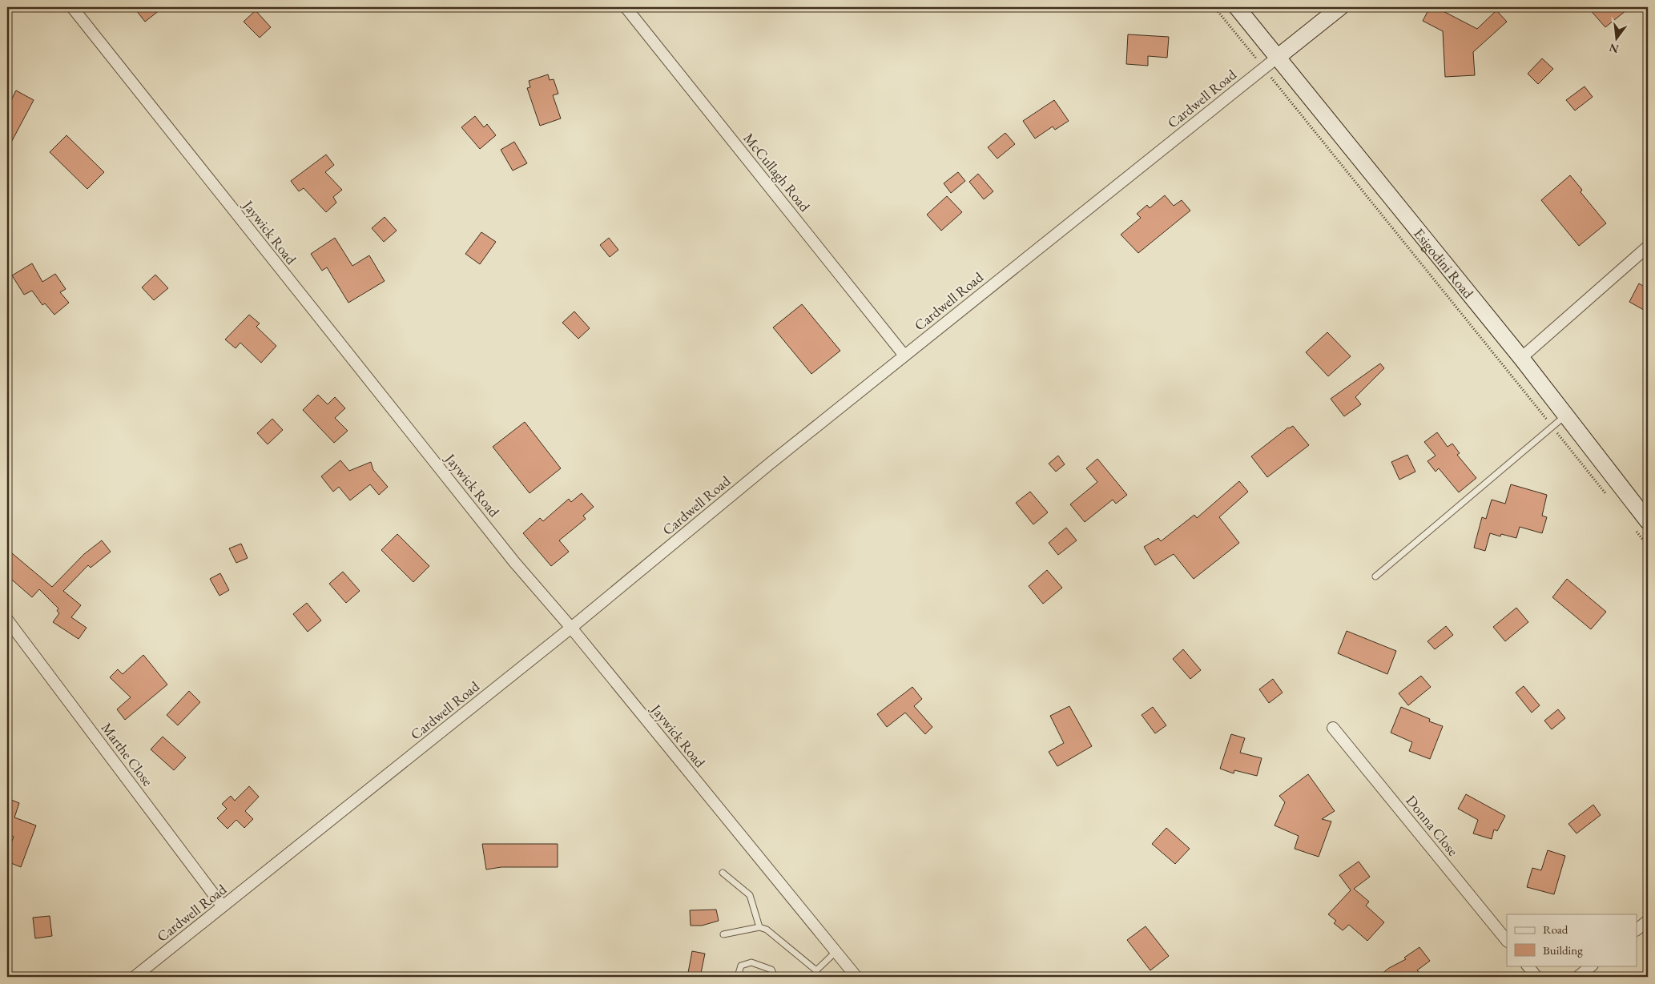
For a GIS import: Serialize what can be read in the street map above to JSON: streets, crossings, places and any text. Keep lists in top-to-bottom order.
{
  "streets": {
    "main road": ["Esigodini Road"],
    "street": [
      "Cardwell Road",
      "McCullagh Road",
      "Jaywick Road",
      "Marthe Close",
      "Donna Close"
    ]
  },
  "crossings": [
    ["Cardwell Road", "McCullagh Road"],
    ["Cardwell Road", "Jaywick Road"],
    ["Cardwell Road", "Esigodini Road"],
    ["Cardwell Road", "Marthe Close"]
  ],
  "legend": ["Road", "Building"],
  "north": "bottom"
}
